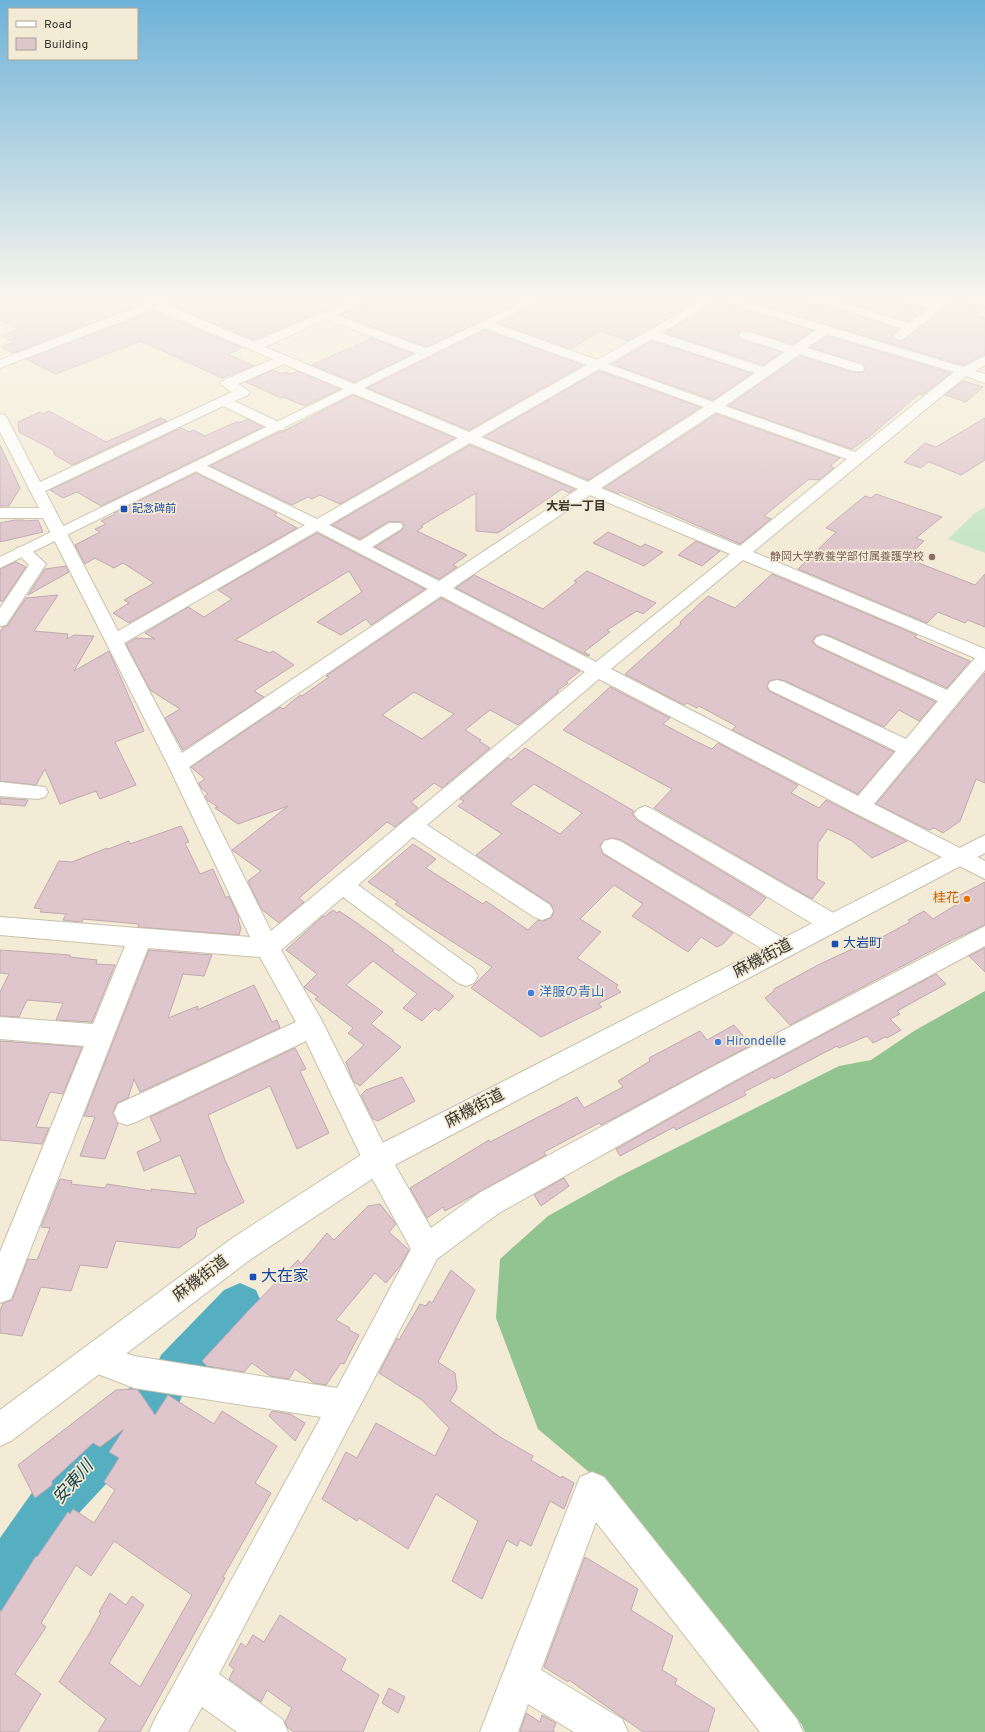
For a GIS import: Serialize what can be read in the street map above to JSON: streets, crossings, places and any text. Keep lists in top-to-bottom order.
{
  "streets": {
    "street": ["麻機街道"]
  },
  "districts": ["大岩一丁目"],
  "water": ["安東川"],
  "places": {
    "transit": ["記念碑前", "大岩町", "大在家"],
    "other": [
      "静岡大学教養学部付属養護学校",
      "桂花",
      "洋服の青山",
      "Hirondelle"
    ]
  },
  "legend": ["Road", "Building"]
}
